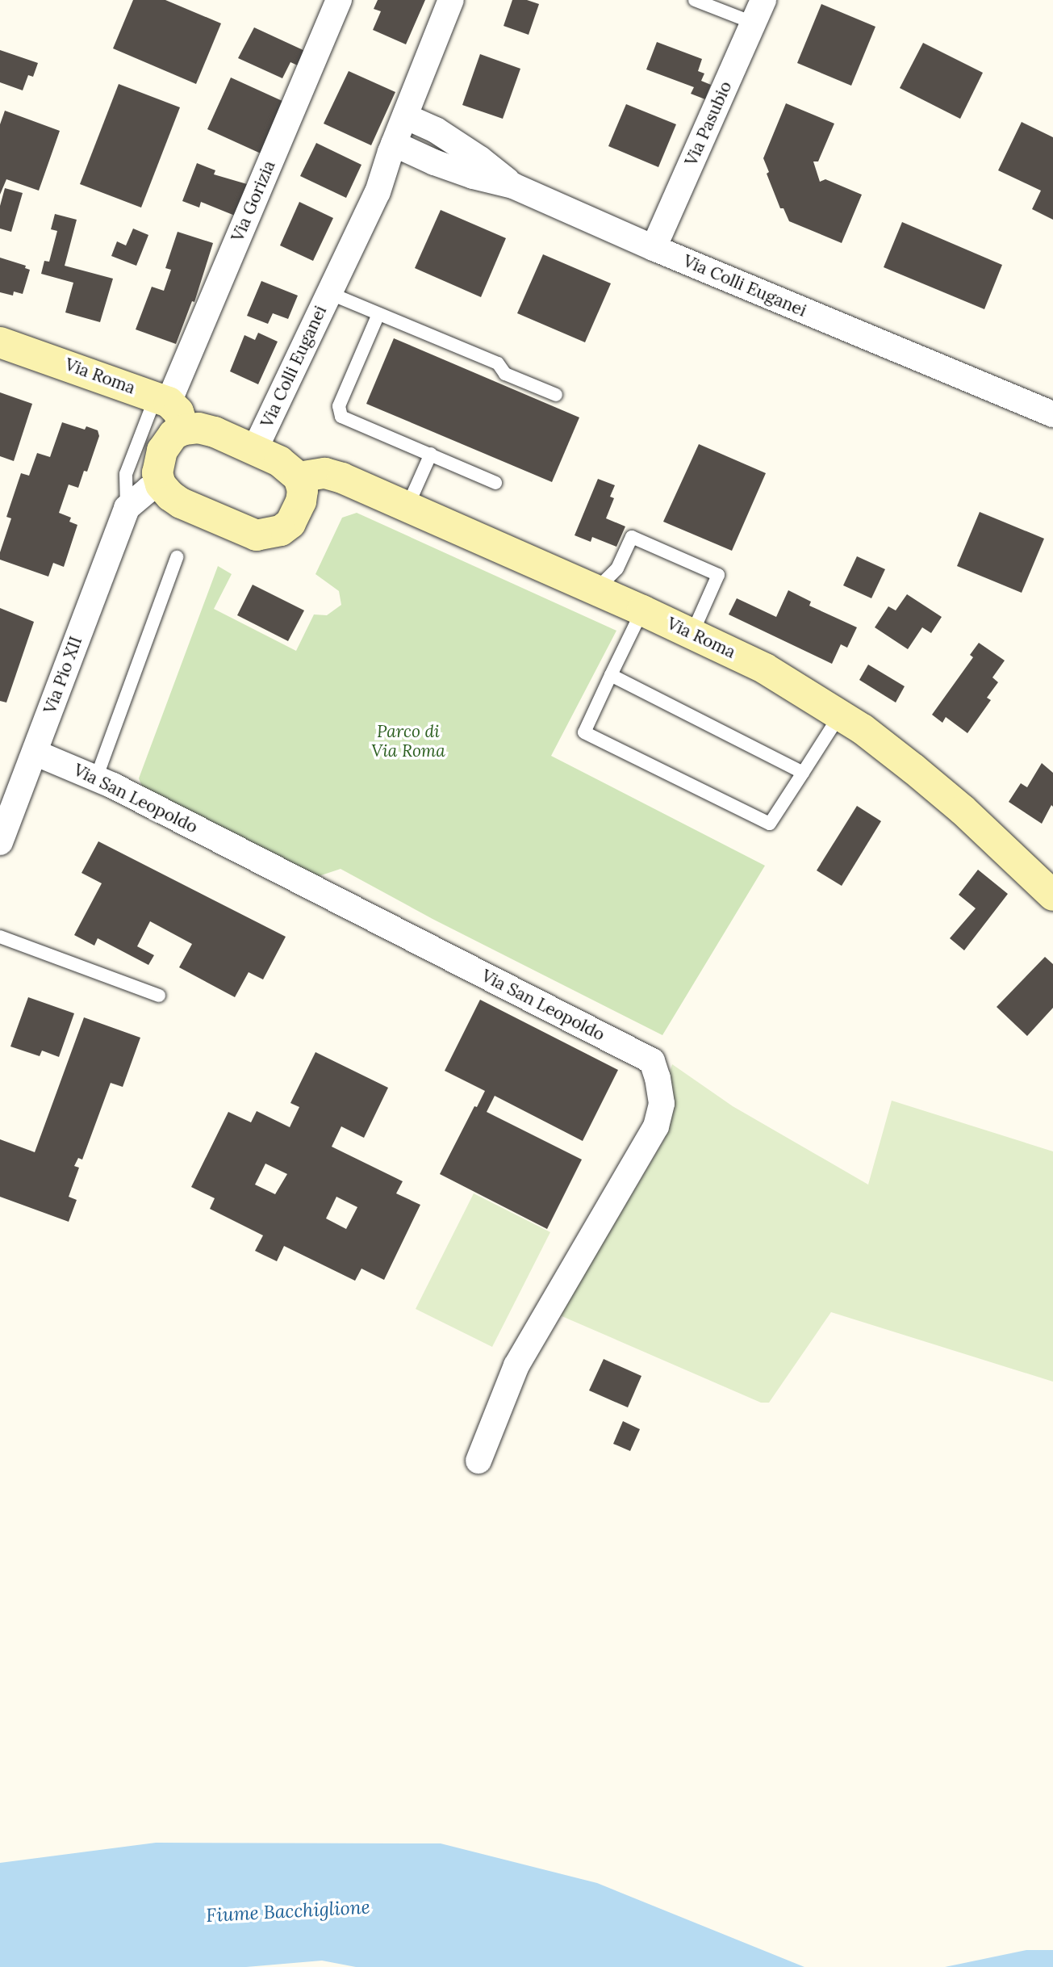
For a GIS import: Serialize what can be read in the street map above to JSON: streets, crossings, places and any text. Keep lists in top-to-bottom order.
{
  "streets": {
    "main road": ["Via Roma"],
    "street": [
      "Via Pasubio",
      "Via Gorizia",
      "Via Colli Euganei",
      "Via Pio XII",
      "Via San Leopoldo"
    ]
  },
  "crossings": [
    ["Via Pasubio", "Via Colli Euganei"],
    ["Via Gorizia", "Via Roma"],
    ["Via Gorizia", "Via Pio XII"],
    ["Via Colli Euganei", "Via Roma"],
    ["Via Colli Euganei", "Via Pio XII"],
    ["Via Roma", "Via Pio XII"],
    ["Via Pio XII", "Via San Leopoldo"]
  ],
  "water": ["Fiume Bacchiglione"],
  "parks": ["Parco di Via Roma"]
}
